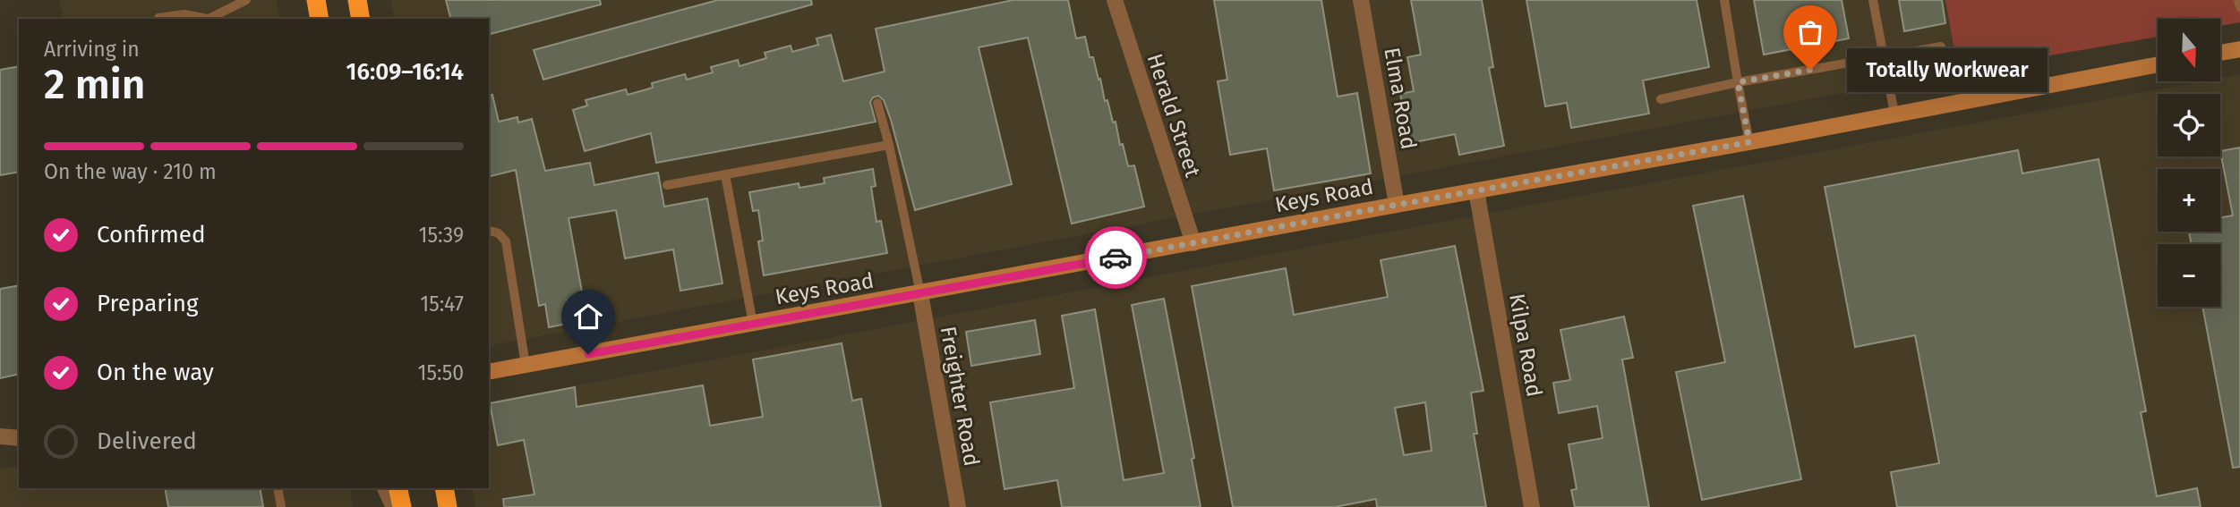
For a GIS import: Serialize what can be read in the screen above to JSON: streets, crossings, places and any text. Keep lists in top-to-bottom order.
{
  "streets": {
    "street": [
      "Elma Road",
      "Herald Street",
      "Keys Road",
      "Kilpa Road",
      "Freighter Road"
    ]
  },
  "crossings": [
    ["Elma Road", "Keys Road"],
    ["Herald Street", "Keys Road"],
    ["Keys Road", "Kilpa Road"],
    ["Keys Road", "Freighter Road"]
  ],
  "places": ["Totally Workwear"],
  "north": "bottom",
  "page": {
    "map_buttons": ["+", "−"],
    "heading": ["2 min", "Arriving in", "16:09–16:14"],
    "bubble": "Totally Workwear",
    "bar": "On the way · 210 m",
    "list": [
      ["Confirmed", "15:39"],
      ["Preparing", "15:47"],
      ["On the way", "15:50"],
      "Delivered"
    ]
  }
}
